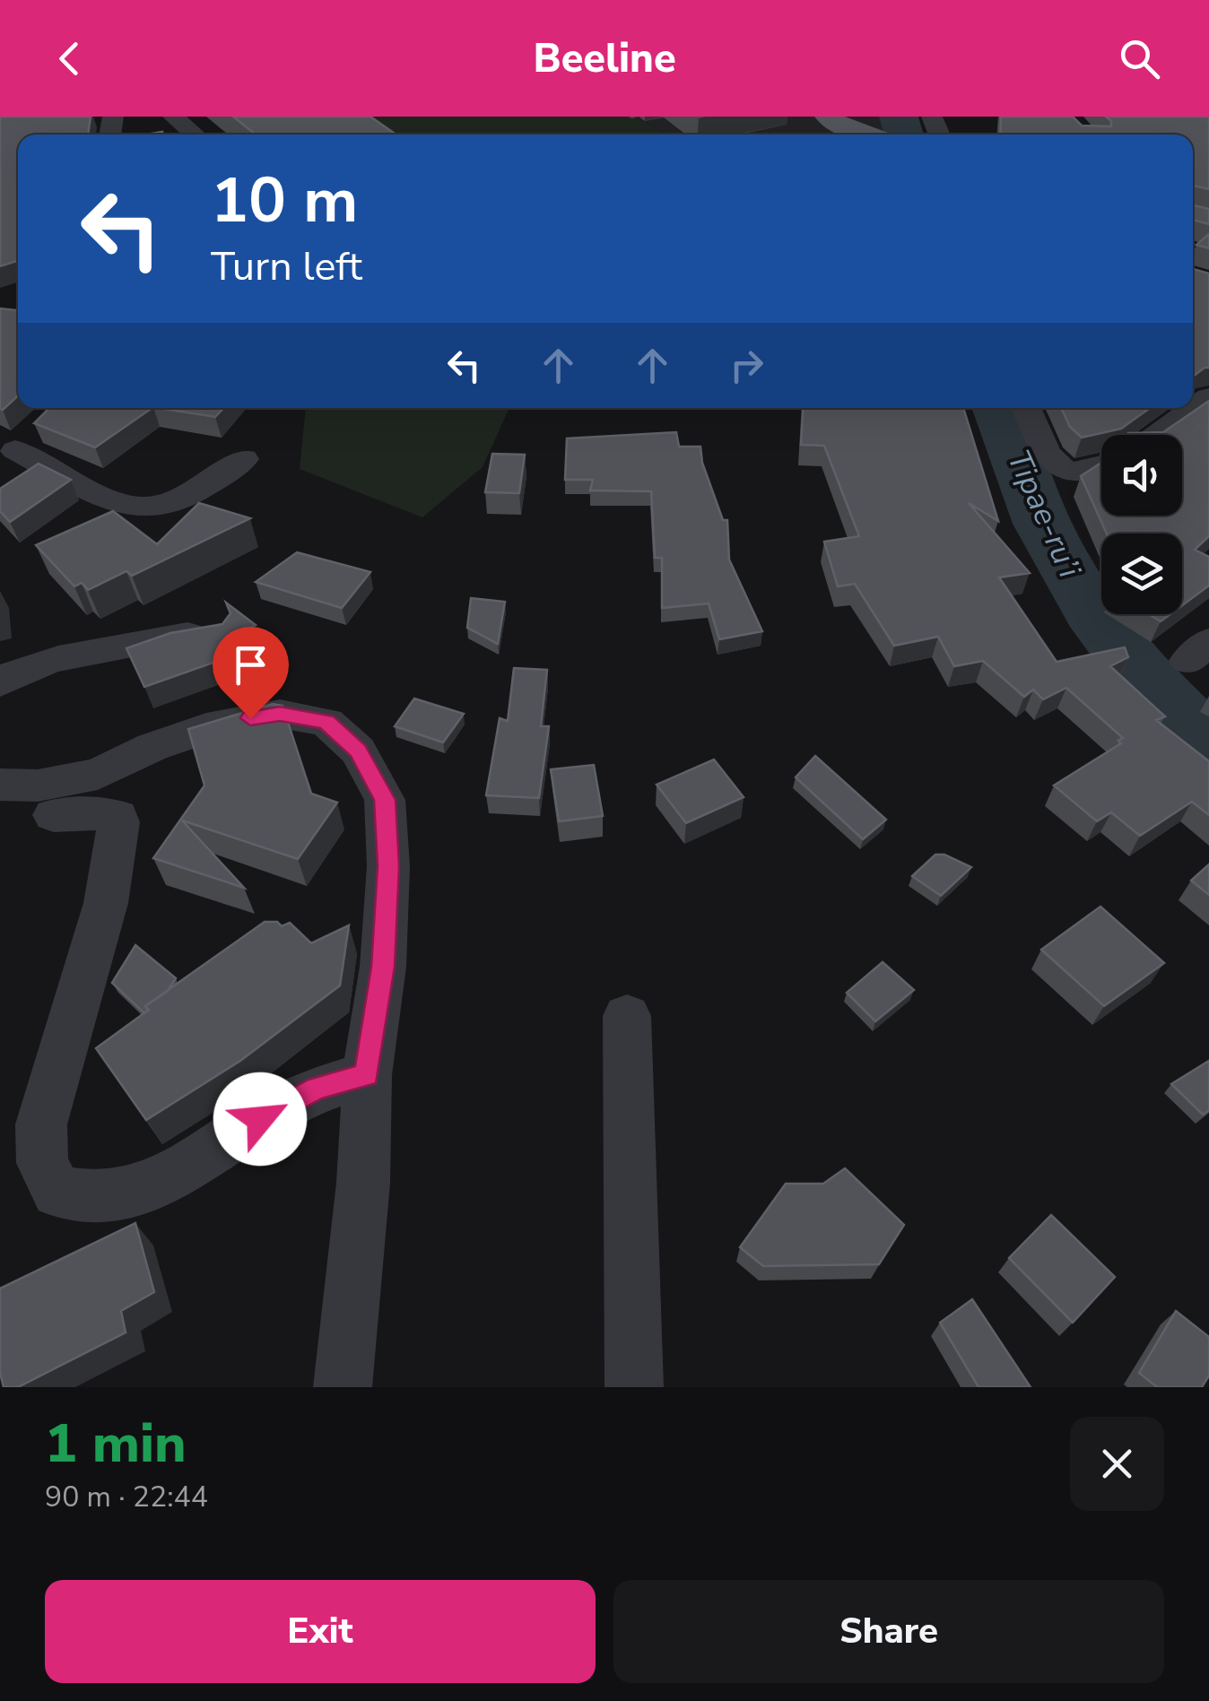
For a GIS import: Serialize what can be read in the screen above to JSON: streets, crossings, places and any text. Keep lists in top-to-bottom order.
{
  "water": ["Tipae-ru’i"],
  "page": {
    "header": "Beeline",
    "turn": ["10 m", "Turn left"],
    "heading": ["1 min", "90 m · 22:44"],
    "buttons": ["Exit", "Share"]
  }
}
